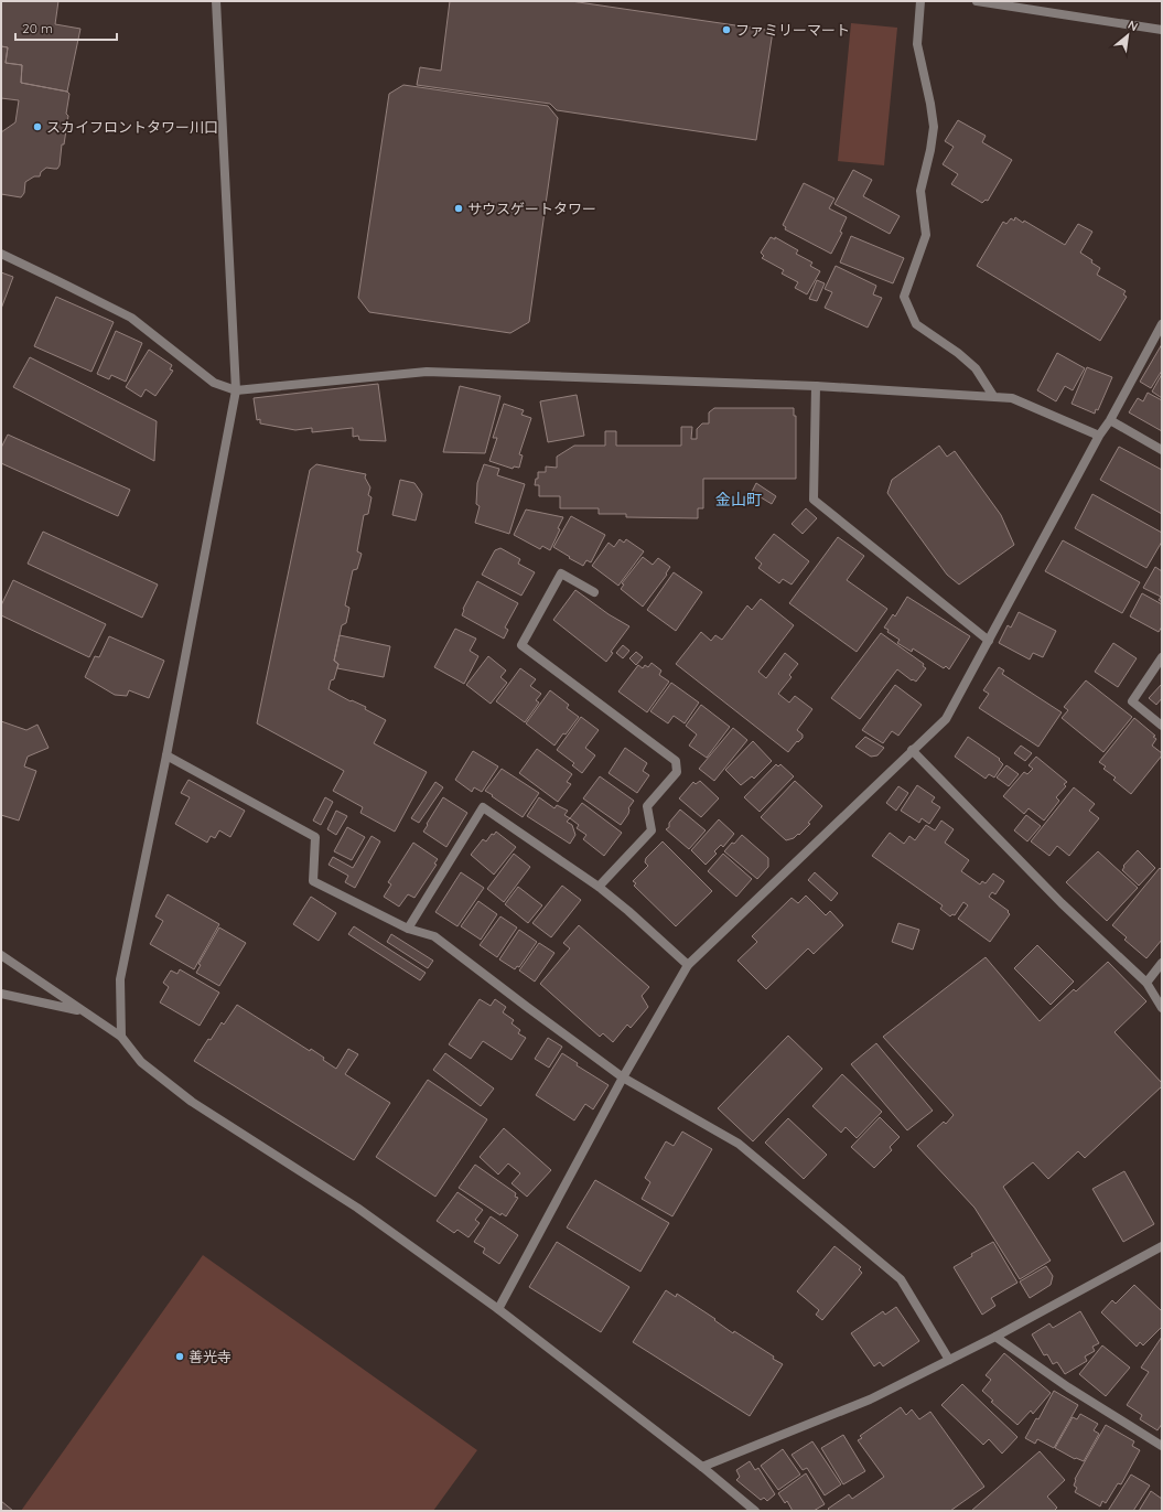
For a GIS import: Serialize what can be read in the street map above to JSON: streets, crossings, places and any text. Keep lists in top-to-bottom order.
{
  "districts": ["金山町"],
  "places": [
    "ファミリーマート",
    "スカイフロントタワー川口",
    "サウスゲートタワー",
    "善光寺"
  ],
  "scale_bar": "20 m",
  "north": "top right"
}
